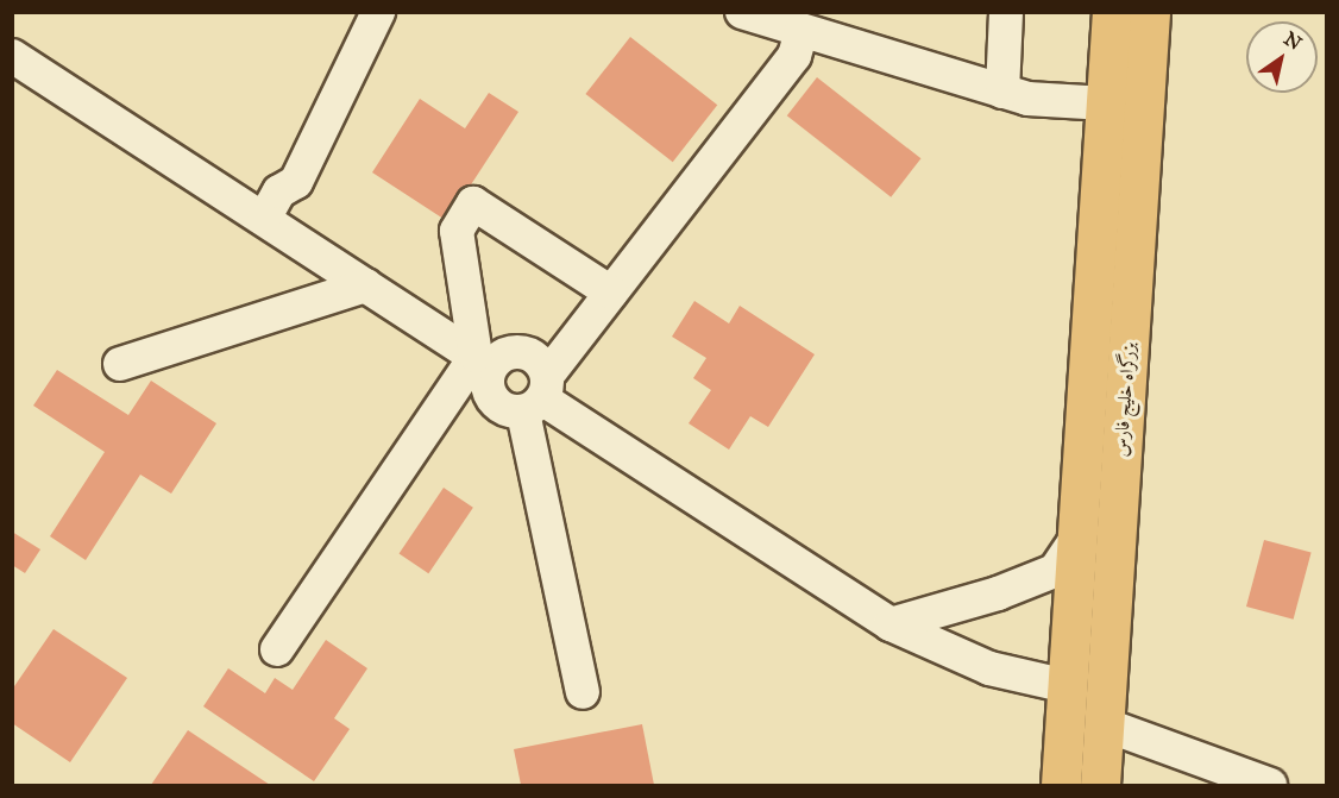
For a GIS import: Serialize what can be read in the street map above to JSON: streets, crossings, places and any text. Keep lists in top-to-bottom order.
{
  "streets": {
    "highway": ["بزرگراه خلیج فارس"]
  },
  "north": "top right"
}
